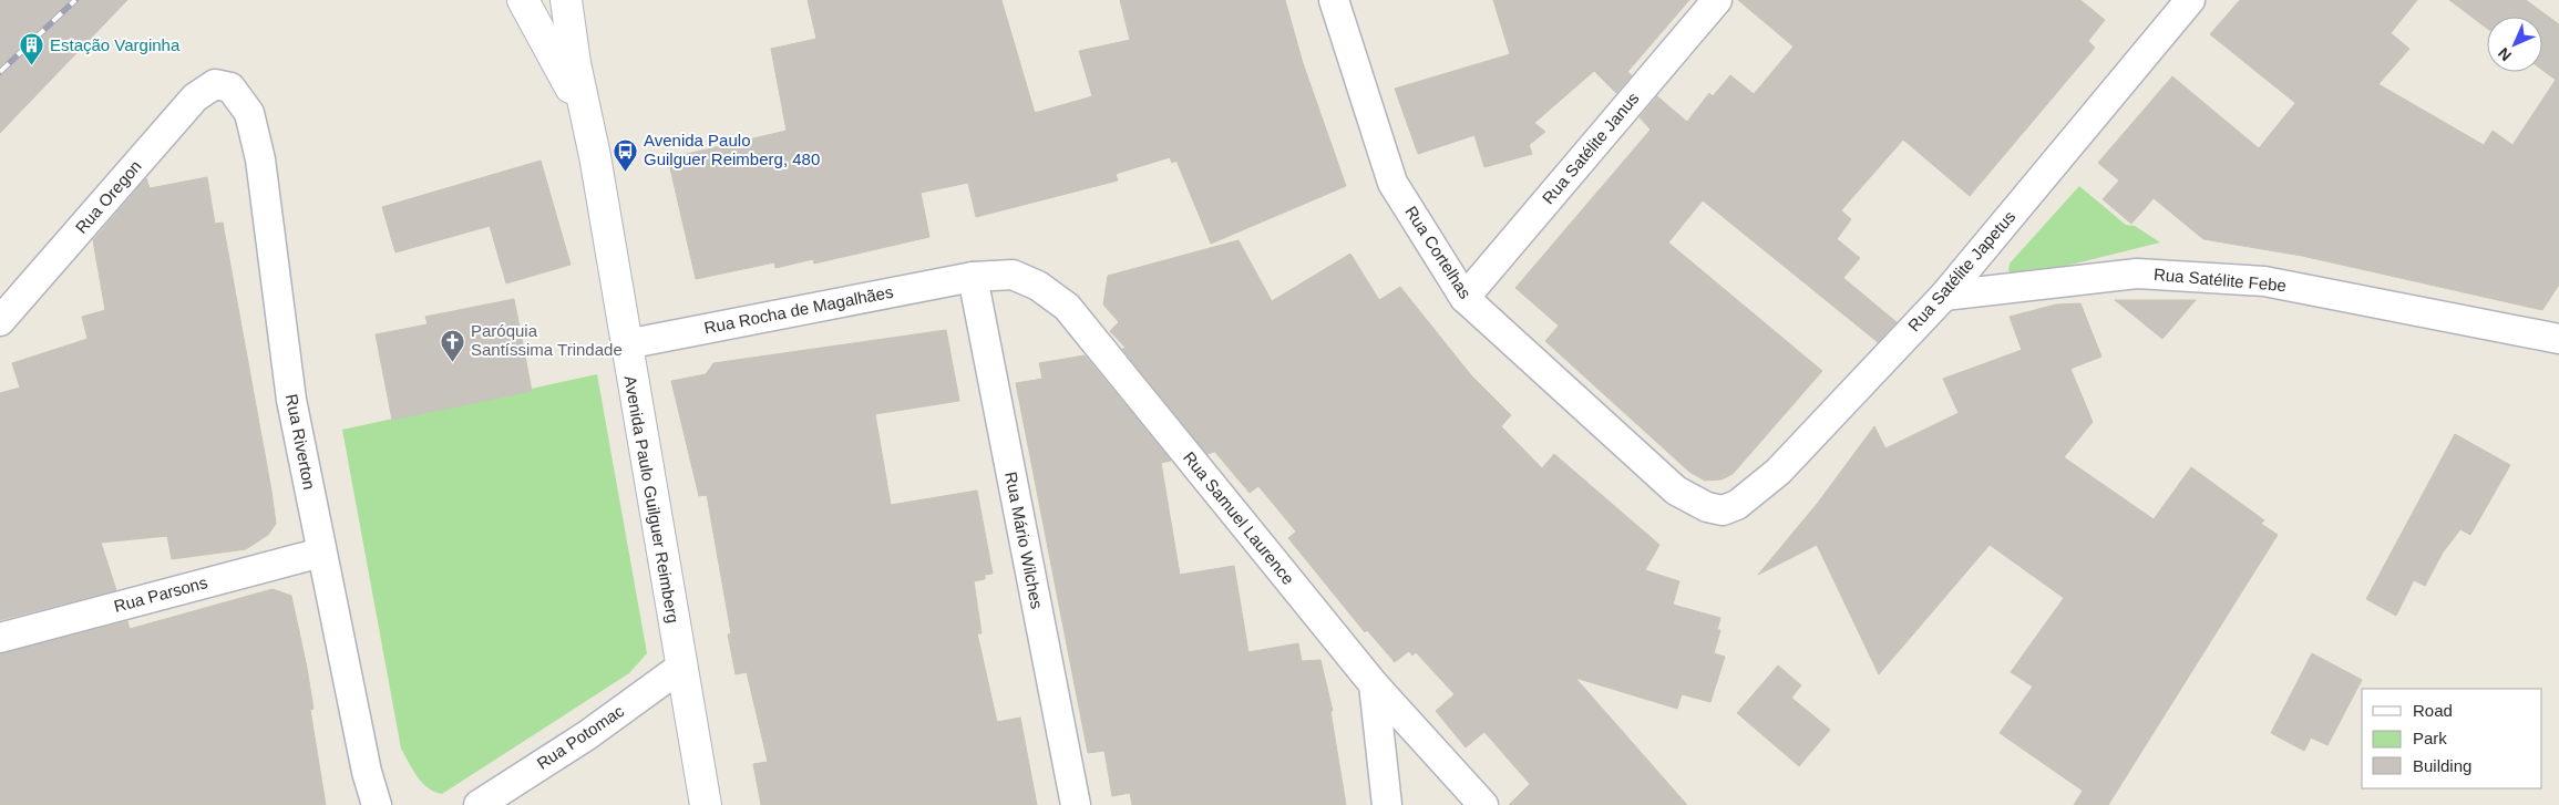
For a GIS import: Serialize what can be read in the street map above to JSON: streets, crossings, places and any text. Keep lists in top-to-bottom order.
{
  "streets": {
    "main road": ["Avenida Paulo Guilguer Reimberg"],
    "street": [
      "Rua Satélite Janus",
      "Rua Oregon",
      "Rua Cortelhas",
      "Rua Satélite Japetus",
      "Rua Satélite Febe",
      "Rua Rocha de Magalhães",
      "Rua Riverton",
      "Rua Samuel Laurence",
      "Rua Mário Wilches",
      "Rua Parsons",
      "Rua Potomac"
    ]
  },
  "crossings": [
    ["Rua Satélite Janus", "Rua Cortelhas"],
    ["Rua Oregon", "Rua Riverton"],
    ["Rua Cortelhas", "Rua Satélite Japetus"],
    ["Rua Satélite Japetus", "Rua Satélite Febe"],
    ["Rua Rocha de Magalhães", "Avenida Paulo Guilguer Reimberg"],
    ["Rua Rocha de Magalhães", "Rua Samuel Laurence"],
    ["Rua Rocha de Magalhães", "Rua Mário Wilches"],
    ["Rua Riverton", "Rua Parsons"],
    ["Avenida Paulo Guilguer Reimberg", "Rua Potomac"],
    ["Rua Samuel Laurence", "Rua Mário Wilches"]
  ],
  "places": {
    "building": ["Estação Varginha"],
    "bus stop": ["Avenida Paulo Guilguer Reimberg, 480"],
    "church": ["Paróquia Santíssima Trindade"]
  },
  "legend": ["Road", "Park", "Building"],
  "north": "bottom left"
}
